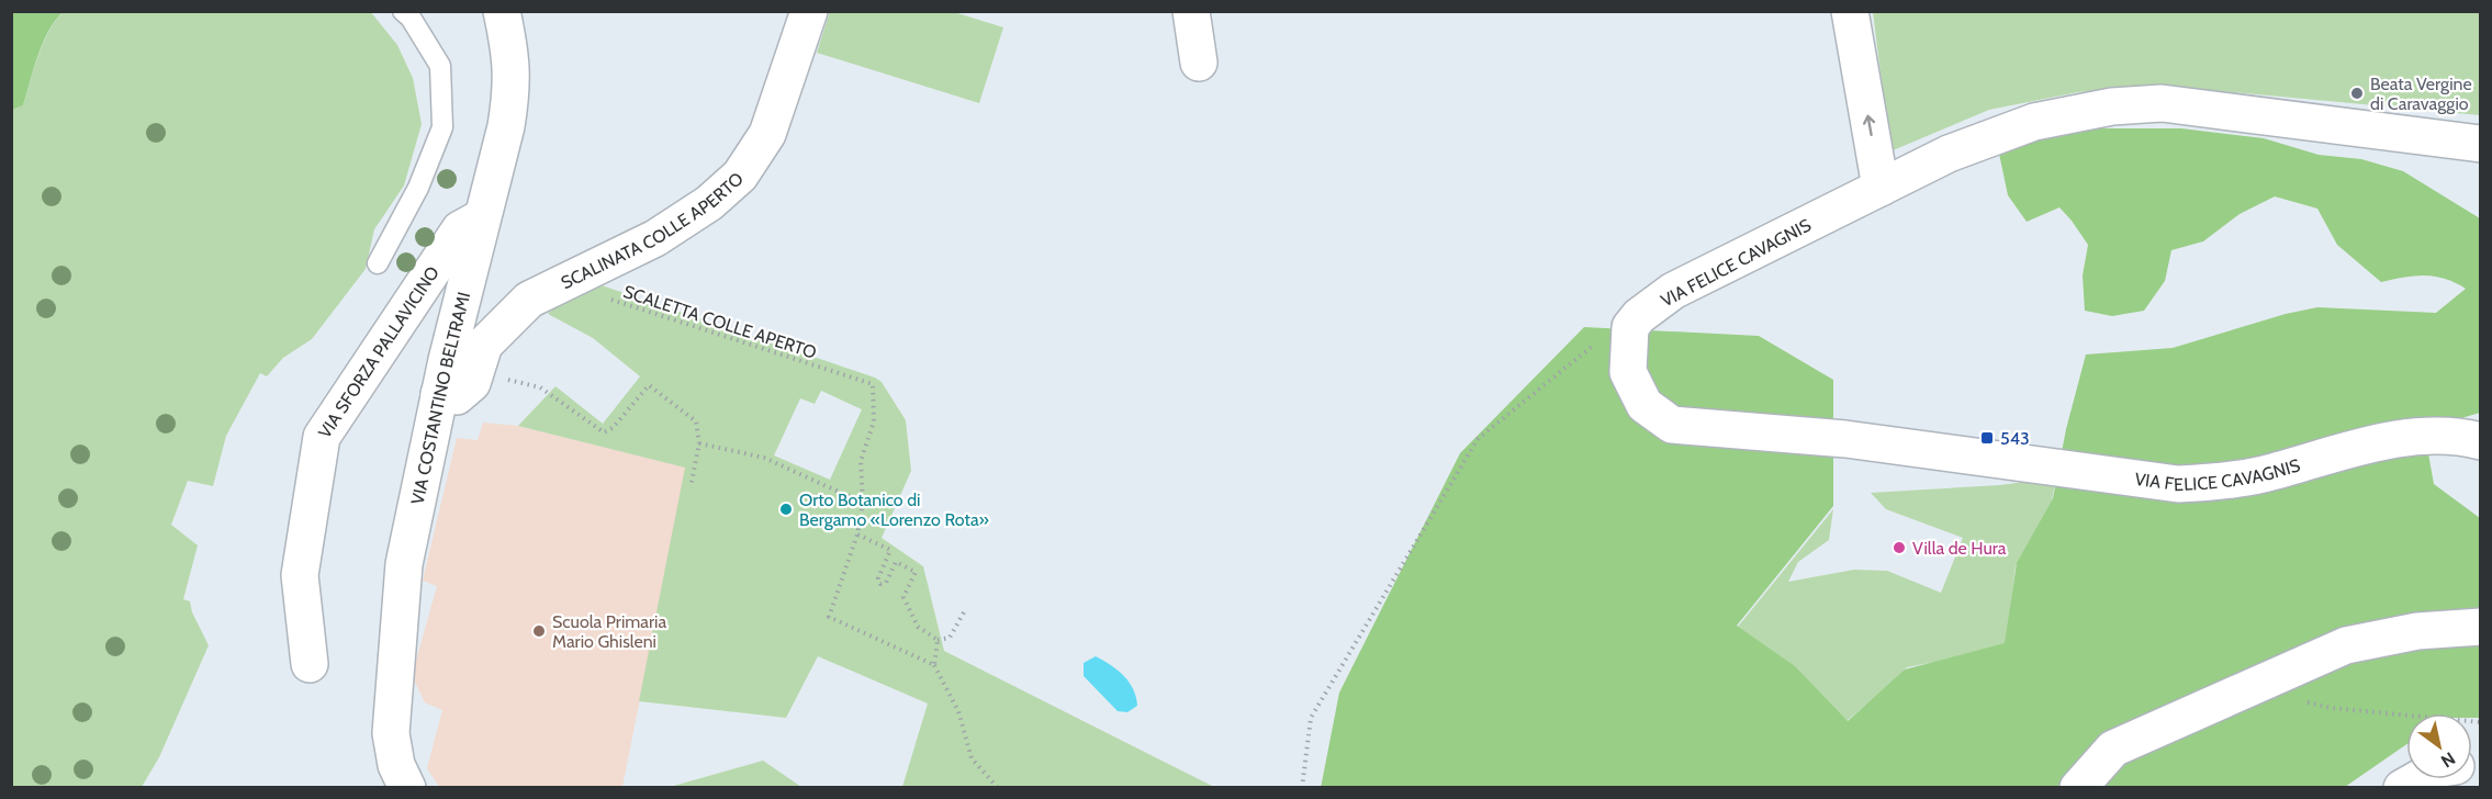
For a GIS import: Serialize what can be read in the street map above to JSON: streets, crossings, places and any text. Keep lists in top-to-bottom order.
{
  "streets": {
    "street": [
      "SCALINATA COLLE APERTO",
      "VIA FELICE CAVAGNIS",
      "VIA SFORZA PALLAVICINO",
      "VIA COSTANTINO BELTRAMI"
    ],
    "path": ["SCALETTA COLLE APERTO"]
  },
  "crossings": [
    ["SCALINATA COLLE APERTO", "SCALETTA COLLE APERTO"],
    ["SCALINATA COLLE APERTO", "VIA COSTANTINO BELTRAMI"],
    ["VIA SFORZA PALLAVICINO", "VIA COSTANTINO BELTRAMI"]
  ],
  "places": {
    "other": [
      "Beata Vergine di Caravaggio",
      "Orto Botanico di Bergamo «Lorenzo Rota»",
      "Villa de Hura",
      "Scuola Primaria Mario Ghisleni"
    ],
    "transit": ["543"]
  },
  "north": "bottom right"
}
